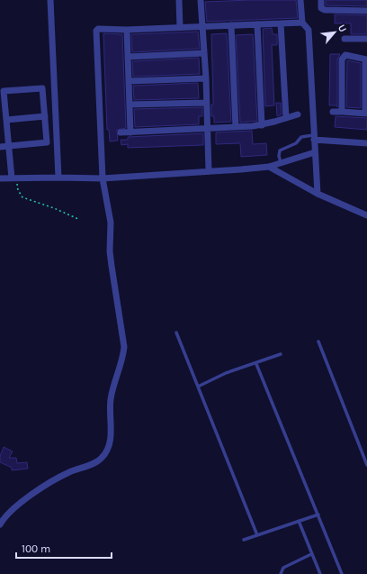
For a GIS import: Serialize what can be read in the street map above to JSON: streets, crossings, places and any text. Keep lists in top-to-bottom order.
{
  "scale_bar": "100 m",
  "north": "top right"
}
